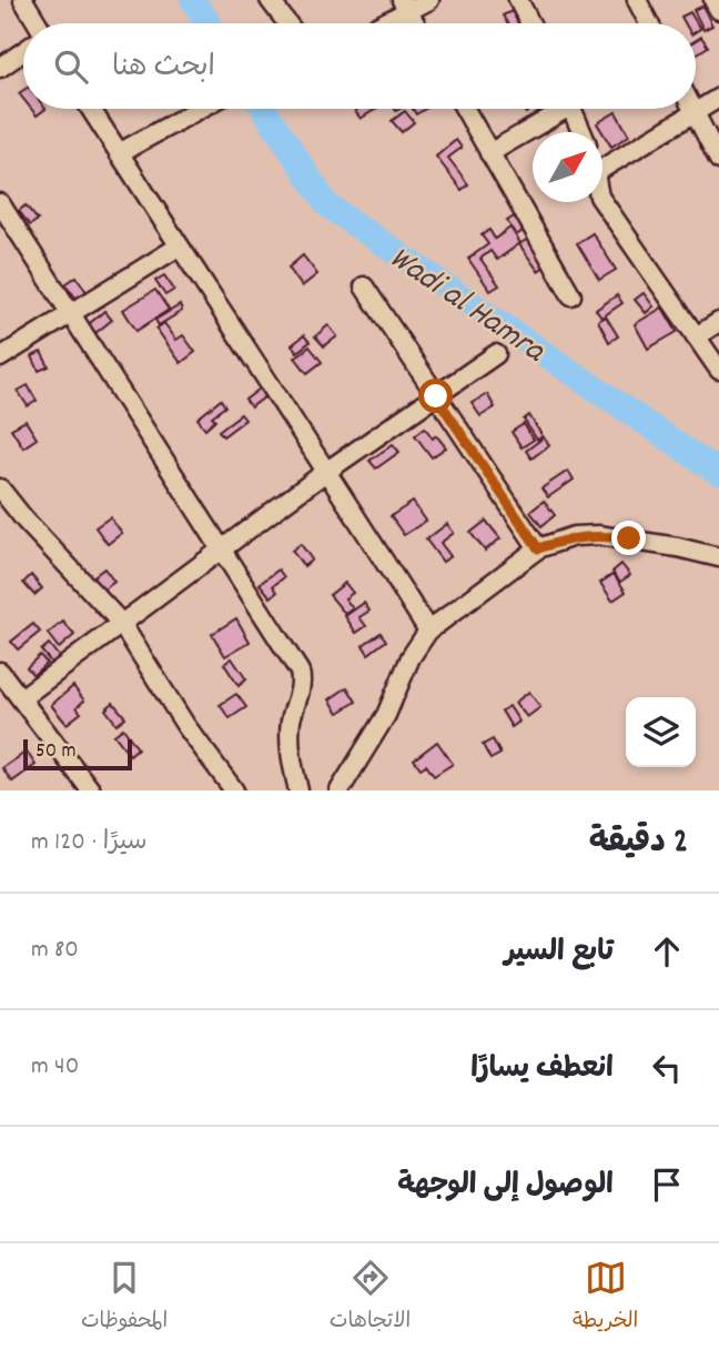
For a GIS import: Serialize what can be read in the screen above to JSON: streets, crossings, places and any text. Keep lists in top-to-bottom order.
{
  "water": ["Wadi al Hamra"],
  "scale_bar": "50 m",
  "north": "top right",
  "page": {
    "search": "ابحث هنا",
    "scale": "50 m",
    "heading": ["2 دقيقة", "سيرًا · 120 m"],
    "list": [
      ["تابع السير", "80 m"],
      ["انعطف يسارًا", "40 m"],
      "الوصول إلى الوجهة"
    ],
    "nav": ["الخريطة", "الاتجاهات", "المحفوظات"]
  }
}
